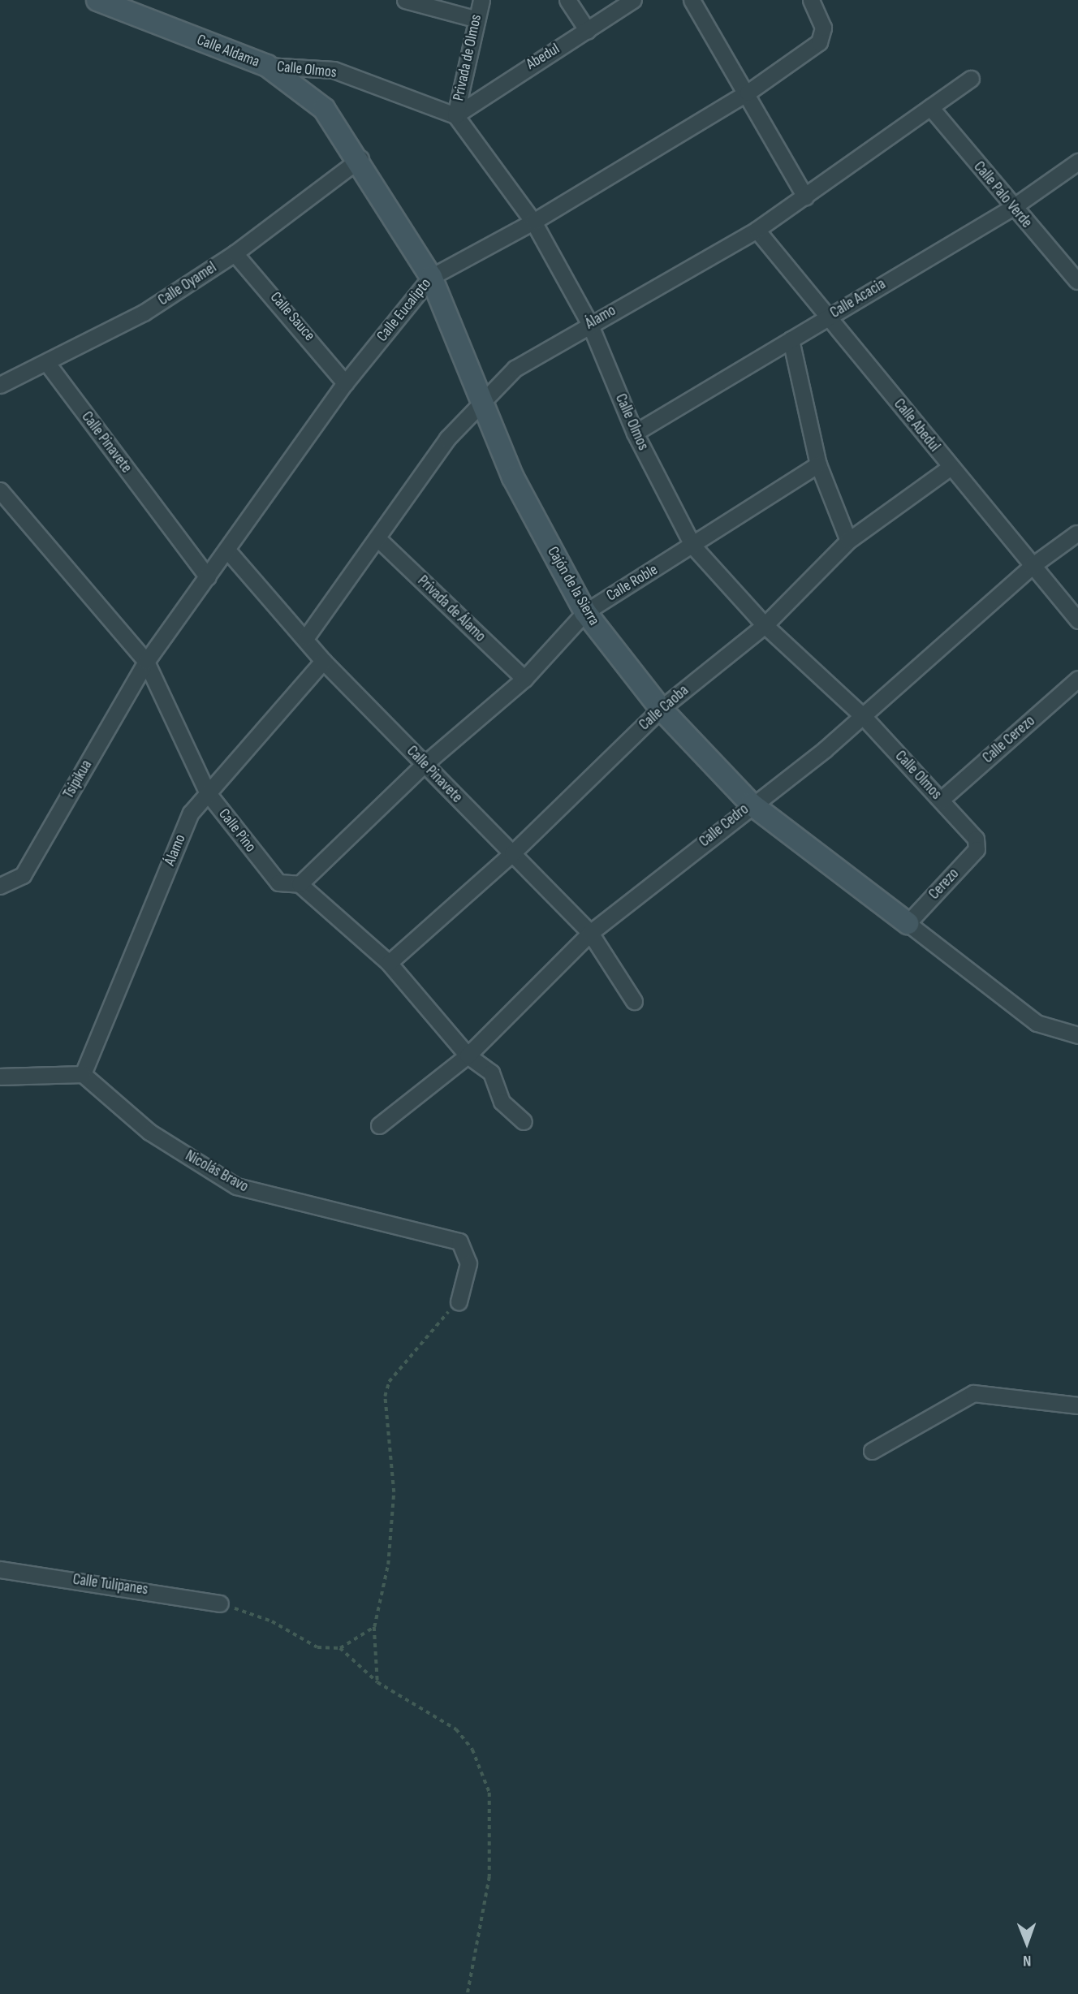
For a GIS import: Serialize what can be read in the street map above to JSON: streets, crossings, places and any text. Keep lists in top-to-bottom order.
{
  "streets": {
    "street": [
      "Calle Aldama",
      "Abedul",
      "Privada de Olmos",
      "Calle Olmos",
      "Calle Palo Verde",
      "Calle Oyamel",
      "Calle Acacia",
      "Calle Eucalipto",
      "Calle Sauce",
      "Álamo",
      "Calle Abedul",
      "Calle Pinavete",
      "Calle Roble",
      "Cajón de la Sierra",
      "Privada de Álamo",
      "Calle Caoba",
      "Calle Cerezo",
      "Tsipikua",
      "Calle Cedro",
      "Calle Pino",
      "Cerezo",
      "Nicolás Bravo",
      "Calle Tulipanes"
    ]
  },
  "crossings": [
    ["Calle Aldama", "Calle Olmos"],
    ["Calle Aldama", "Calle Oyamel"],
    ["Calle Aldama", "Cajón de la Sierra"],
    ["Abedul", "Privada de Olmos"],
    ["Abedul", "Calle Olmos"],
    ["Privada de Olmos", "Calle Olmos"],
    ["Calle Olmos", "Calle Acacia"],
    ["Calle Olmos", "Calle Eucalipto"],
    ["Calle Olmos", "Álamo"],
    ["Calle Olmos", "Calle Roble"],
    ["Calle Olmos", "Calle Caoba"],
    ["Calle Olmos", "Calle Cerezo"],
    ["Calle Olmos", "Calle Cedro"],
    ["Calle Olmos", "Cerezo"],
    ["Calle Palo Verde", "Calle Acacia"],
    ["Calle Palo Verde", "Álamo"],
    ["Calle Oyamel", "Calle Sauce"],
    ["Calle Oyamel", "Calle Pinavete"],
    ["Calle Oyamel", "Cajón de la Sierra"],
    ["Calle Acacia", "Calle Abedul"],
    ["Calle Eucalipto", "Calle Sauce"],
    ["Calle Eucalipto", "Calle Pinavete"],
    ["Calle Eucalipto", "Cajón de la Sierra"],
    ["Calle Eucalipto", "Tsipikua"],
    ["Calle Eucalipto", "Calle Pino"],
    ["Álamo", "Calle Abedul"],
    ["Álamo", "Calle Pinavete"],
    ["Álamo", "Cajón de la Sierra"],
    ["Álamo", "Privada de Álamo"],
    ["Álamo", "Calle Pino"],
    ["Álamo", "Nicolás Bravo"],
    ["Calle Abedul", "Calle Caoba"],
    ["Calle Abedul", "Calle Cedro"],
    ["Calle Pinavete", "Calle Roble"],
    ["Calle Pinavete", "Calle Caoba"],
    ["Calle Pinavete", "Calle Cedro"],
    ["Calle Roble", "Cajón de la Sierra"],
    ["Calle Roble", "Privada de Álamo"],
    ["Calle Roble", "Calle Pino"],
    ["Cajón de la Sierra", "Calle Caoba"],
    ["Cajón de la Sierra", "Calle Cedro"],
    ["Cajón de la Sierra", "Cerezo"],
    ["Calle Caoba", "Calle Pino"],
    ["Tsipikua", "Calle Pino"],
    ["Calle Cedro", "Calle Pino"]
  ],
  "north": "bottom"
}
